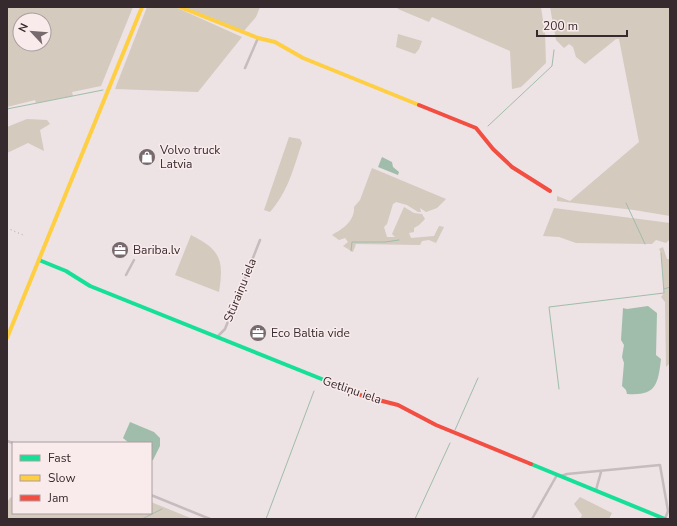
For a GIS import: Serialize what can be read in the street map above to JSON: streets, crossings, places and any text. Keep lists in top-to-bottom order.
{
  "streets": {
    "street": ["Stūraiņu iela", "Getliņu iela"]
  },
  "crossings": [
    ["Stūraiņu iela", "Getliņu iela"]
  ],
  "places": {
    "shop": ["Volvo truck Latvia"],
    "office": ["Bariba.lv", "Eco Baltia vide"]
  },
  "legend": ["Fast", "Slow", "Jam"],
  "scale_bar": "200 m",
  "north": "top left"
}
